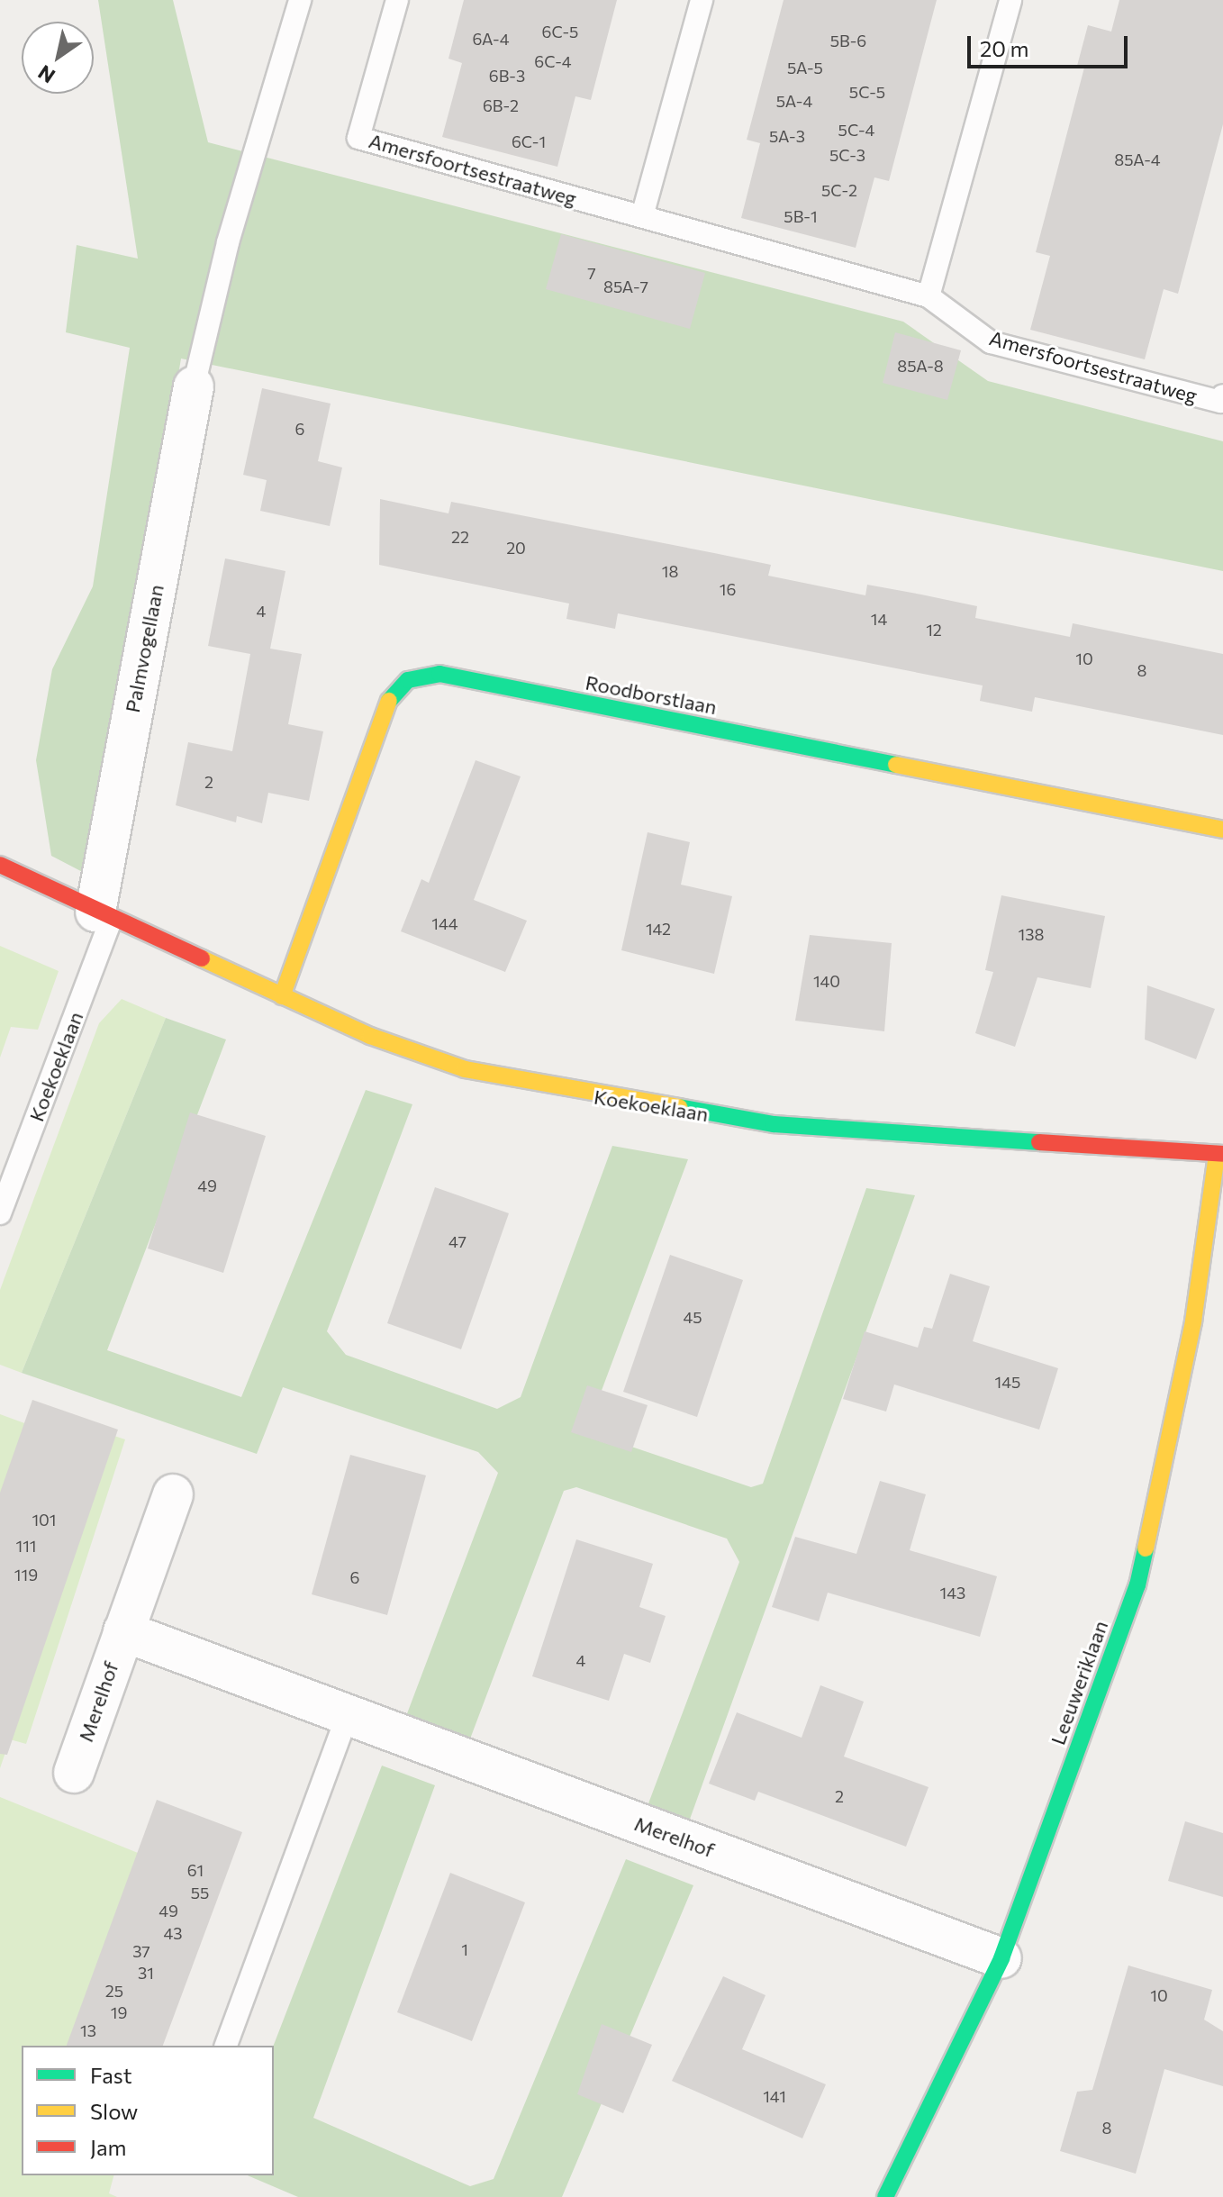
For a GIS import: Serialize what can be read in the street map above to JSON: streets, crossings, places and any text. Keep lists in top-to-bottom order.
{
  "streets": {
    "street": [
      "Palmvogellaan",
      "Roodborstlaan",
      "Koekoeklaan",
      "Leeuweriklaan",
      "Merelhof"
    ],
    "lane": ["Amersfoortsestraatweg"]
  },
  "crossings": [
    ["Palmvogellaan", "Koekoeklaan"],
    ["Roodborstlaan", "Koekoeklaan"],
    ["Koekoeklaan", "Leeuweriklaan"],
    ["Leeuweriklaan", "Merelhof"]
  ],
  "house_numbers": [
    "6C-5",
    "6A-4",
    "5B-6",
    "6C-4",
    "5A-5",
    "6B-3",
    "5C-5",
    "5A-4",
    "6B-2",
    "5C-4",
    "5A-3",
    "6C-1",
    "5C-3",
    "85A-4",
    "5C-2",
    "5B-1",
    "7",
    "85A-7",
    "85A-8",
    "6",
    "22",
    "20",
    "18",
    "16",
    "4",
    "14",
    "12",
    "10",
    "8",
    "2",
    "144",
    "142",
    "138",
    "140",
    "49",
    "47",
    "45",
    "145",
    "101",
    "111",
    "119",
    "6",
    "143",
    "4",
    "2",
    "61",
    "55",
    "49",
    "43",
    "1",
    "37",
    "31",
    "25",
    "10",
    "19",
    "13",
    "141",
    "8"
  ],
  "legend": ["Fast", "Slow", "Jam"],
  "scale_bar": "20 m",
  "north": "bottom left"
}
